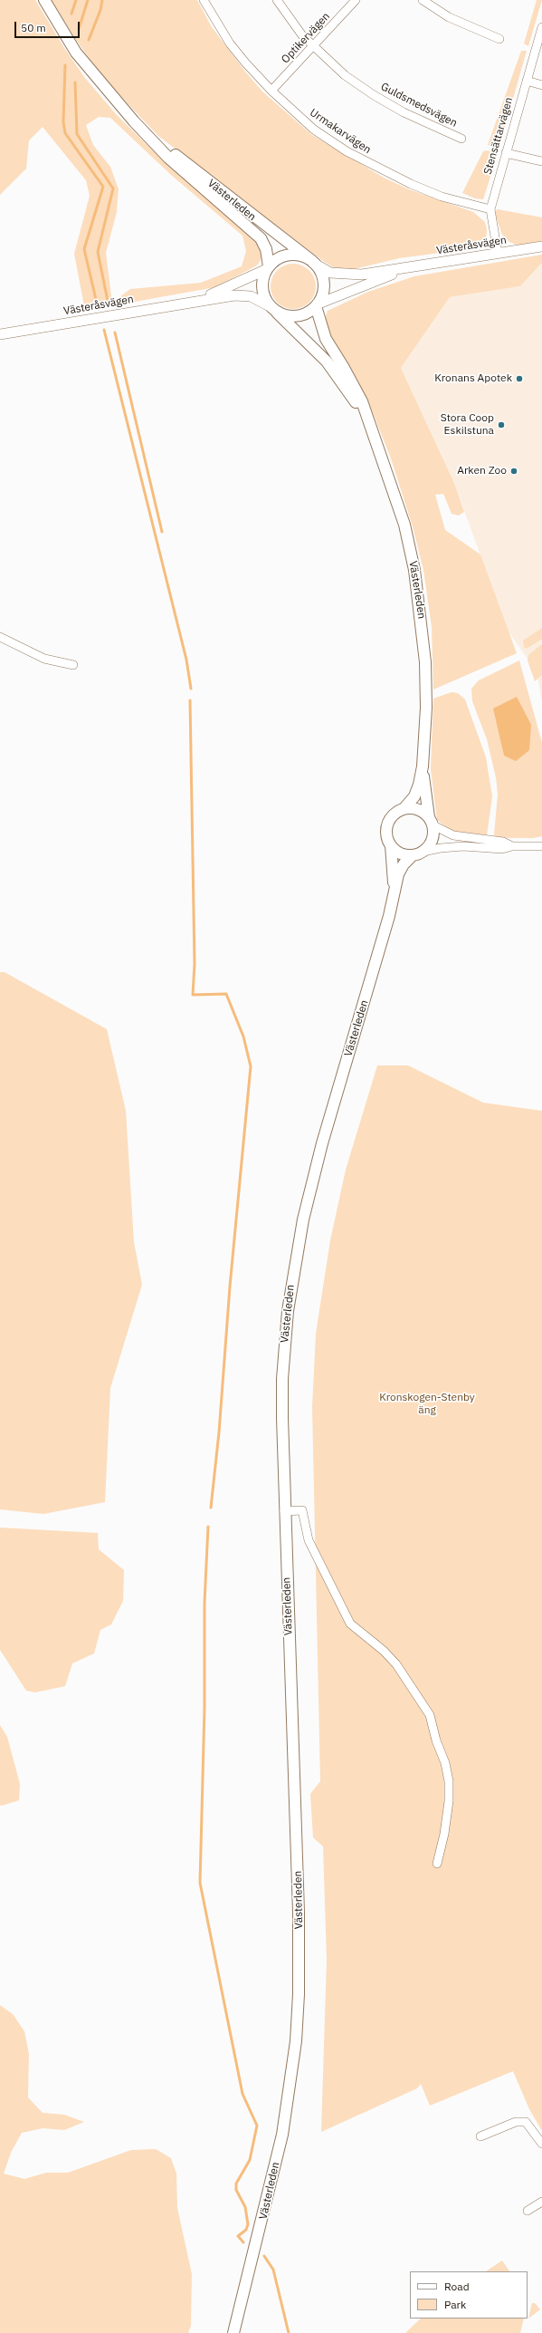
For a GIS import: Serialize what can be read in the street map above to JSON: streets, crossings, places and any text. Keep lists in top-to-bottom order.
{
  "streets": {
    "main road": ["Västerleden"],
    "street": [
      "Optikervägen",
      "Guldsmedsvägen",
      "Urmakarvägen",
      "Stensättarvägen",
      "Västeråsvägen"
    ]
  },
  "crossings": [
    ["Optikervägen", "Guldsmedsvägen"],
    ["Optikervägen", "Urmakarvägen"],
    ["Urmakarvägen", "Stensättarvägen"],
    ["Stensättarvägen", "Västeråsvägen"],
    ["Västerleden", "Västeråsvägen"]
  ],
  "parks": ["Kronskogen-Stenby äng"],
  "places": ["Kronans Apotek", "Stora Coop Eskilstuna", "Arken Zoo"],
  "legend": ["Road", "Park"],
  "scale_bar": "50 m"
}
